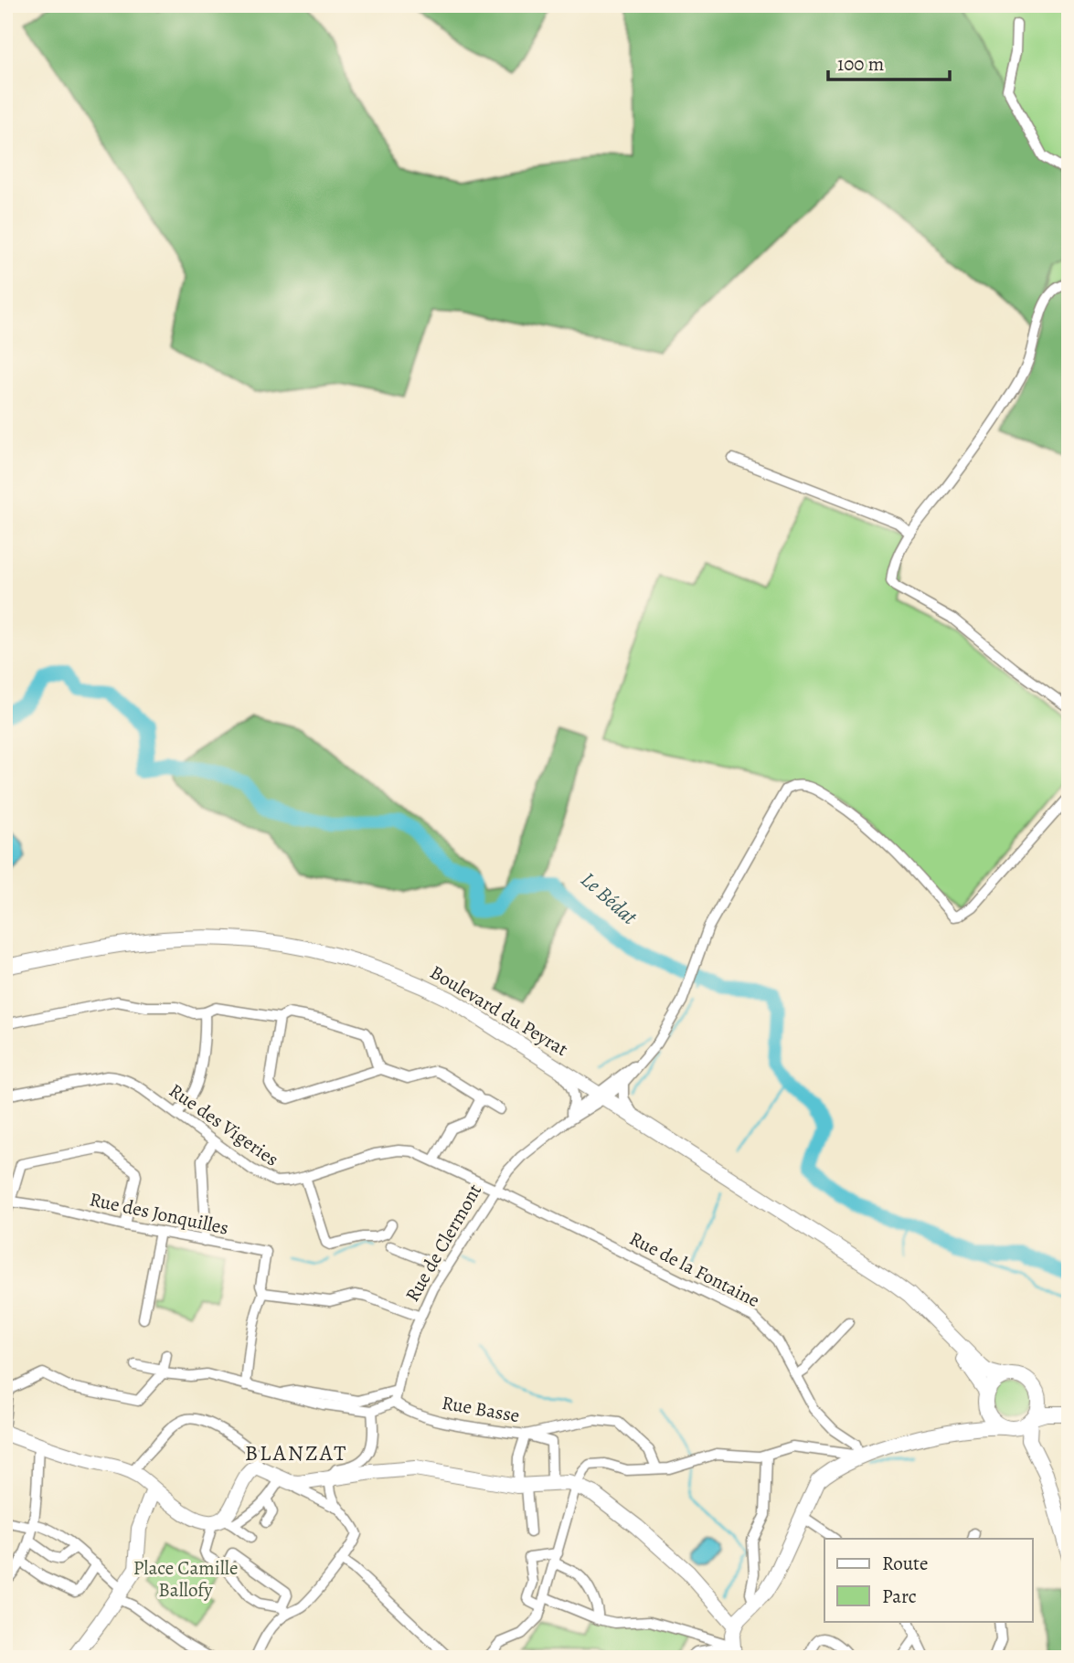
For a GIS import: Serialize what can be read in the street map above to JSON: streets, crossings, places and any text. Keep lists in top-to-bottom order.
{
  "streets": {
    "main road": ["Boulevard du Peyrat"],
    "street": [
      "Rue des Vigeries",
      "Rue des Jonquilles",
      "Rue de Clermont",
      "Rue de la Fontaine",
      "Rue Basse"
    ]
  },
  "crossings": [
    ["Boulevard du Peyrat", "Rue de Clermont"],
    ["Rue des Vigeries", "Rue de Clermont"],
    ["Rue des Vigeries", "Rue de la Fontaine"],
    ["Rue de Clermont", "Rue de la Fontaine"],
    ["Rue de Clermont", "Rue Basse"]
  ],
  "districts": ["BLANZAT"],
  "water": ["Le Bédat"],
  "parks": ["Place Camille Ballofy"],
  "legend": ["Route", "Parc"],
  "scale_bar": "100 m"
}
